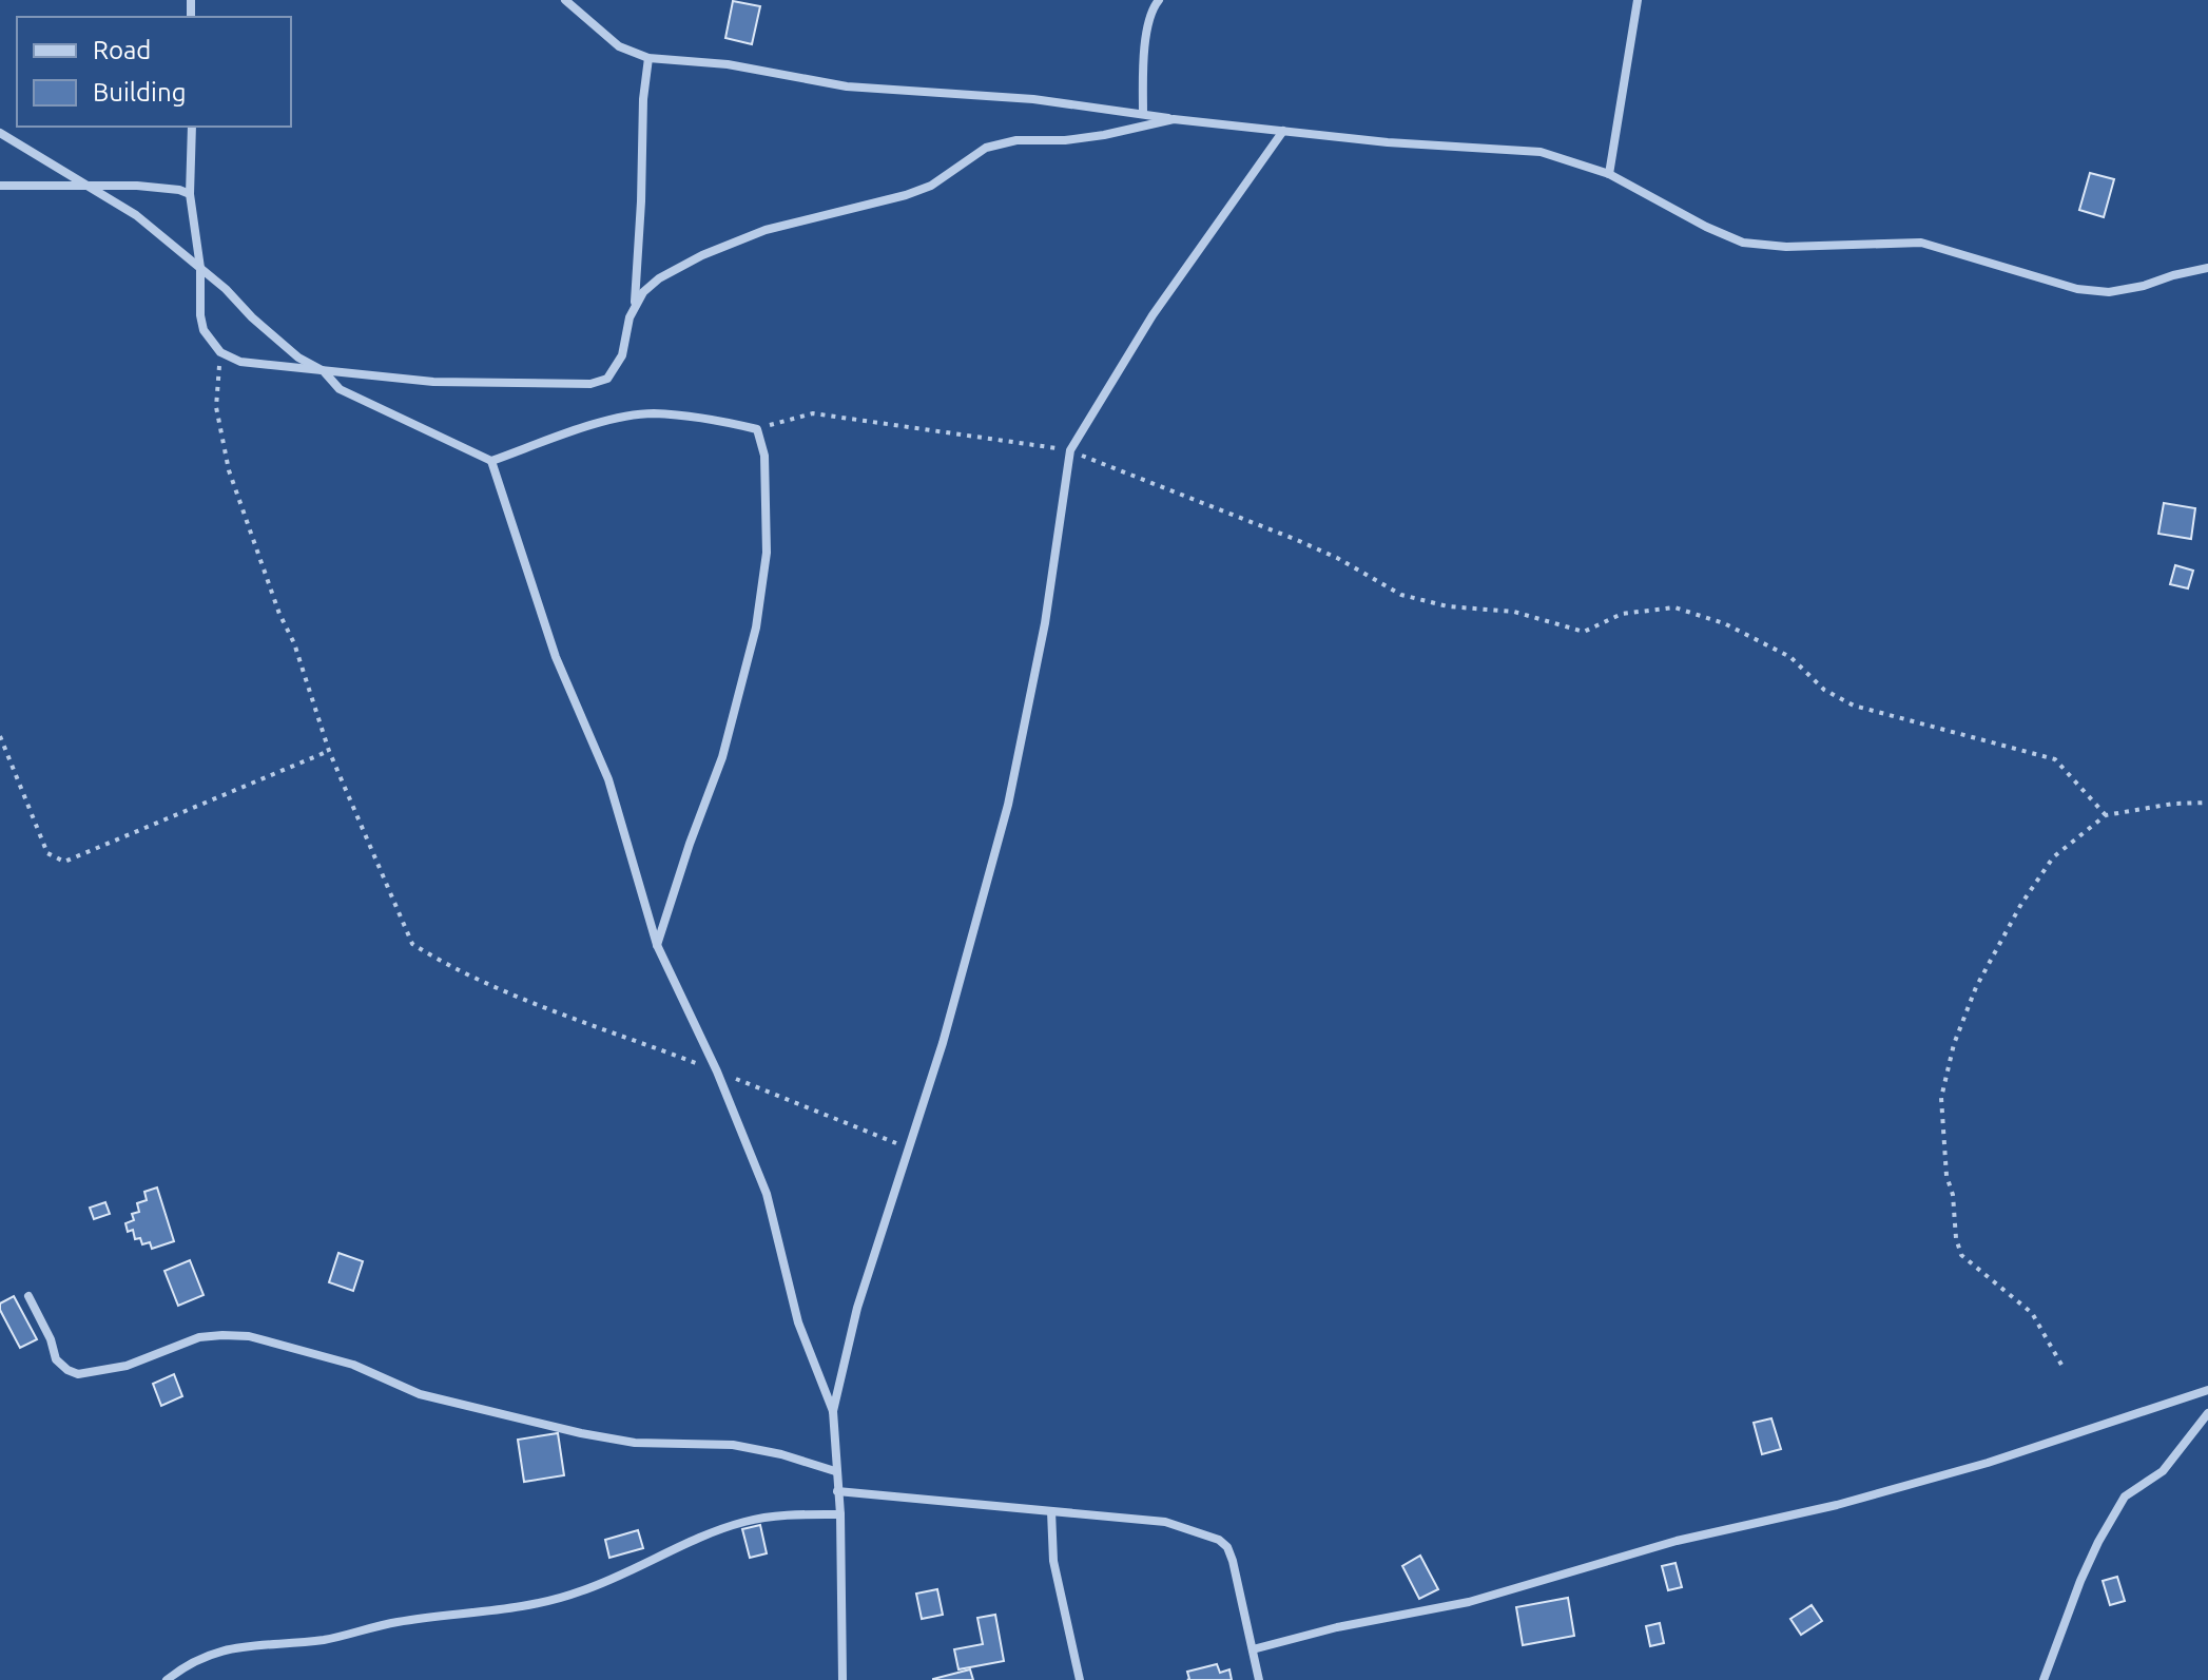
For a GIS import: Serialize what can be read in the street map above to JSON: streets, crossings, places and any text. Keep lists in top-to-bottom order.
{
  "legend": ["Road", "Building"]
}
